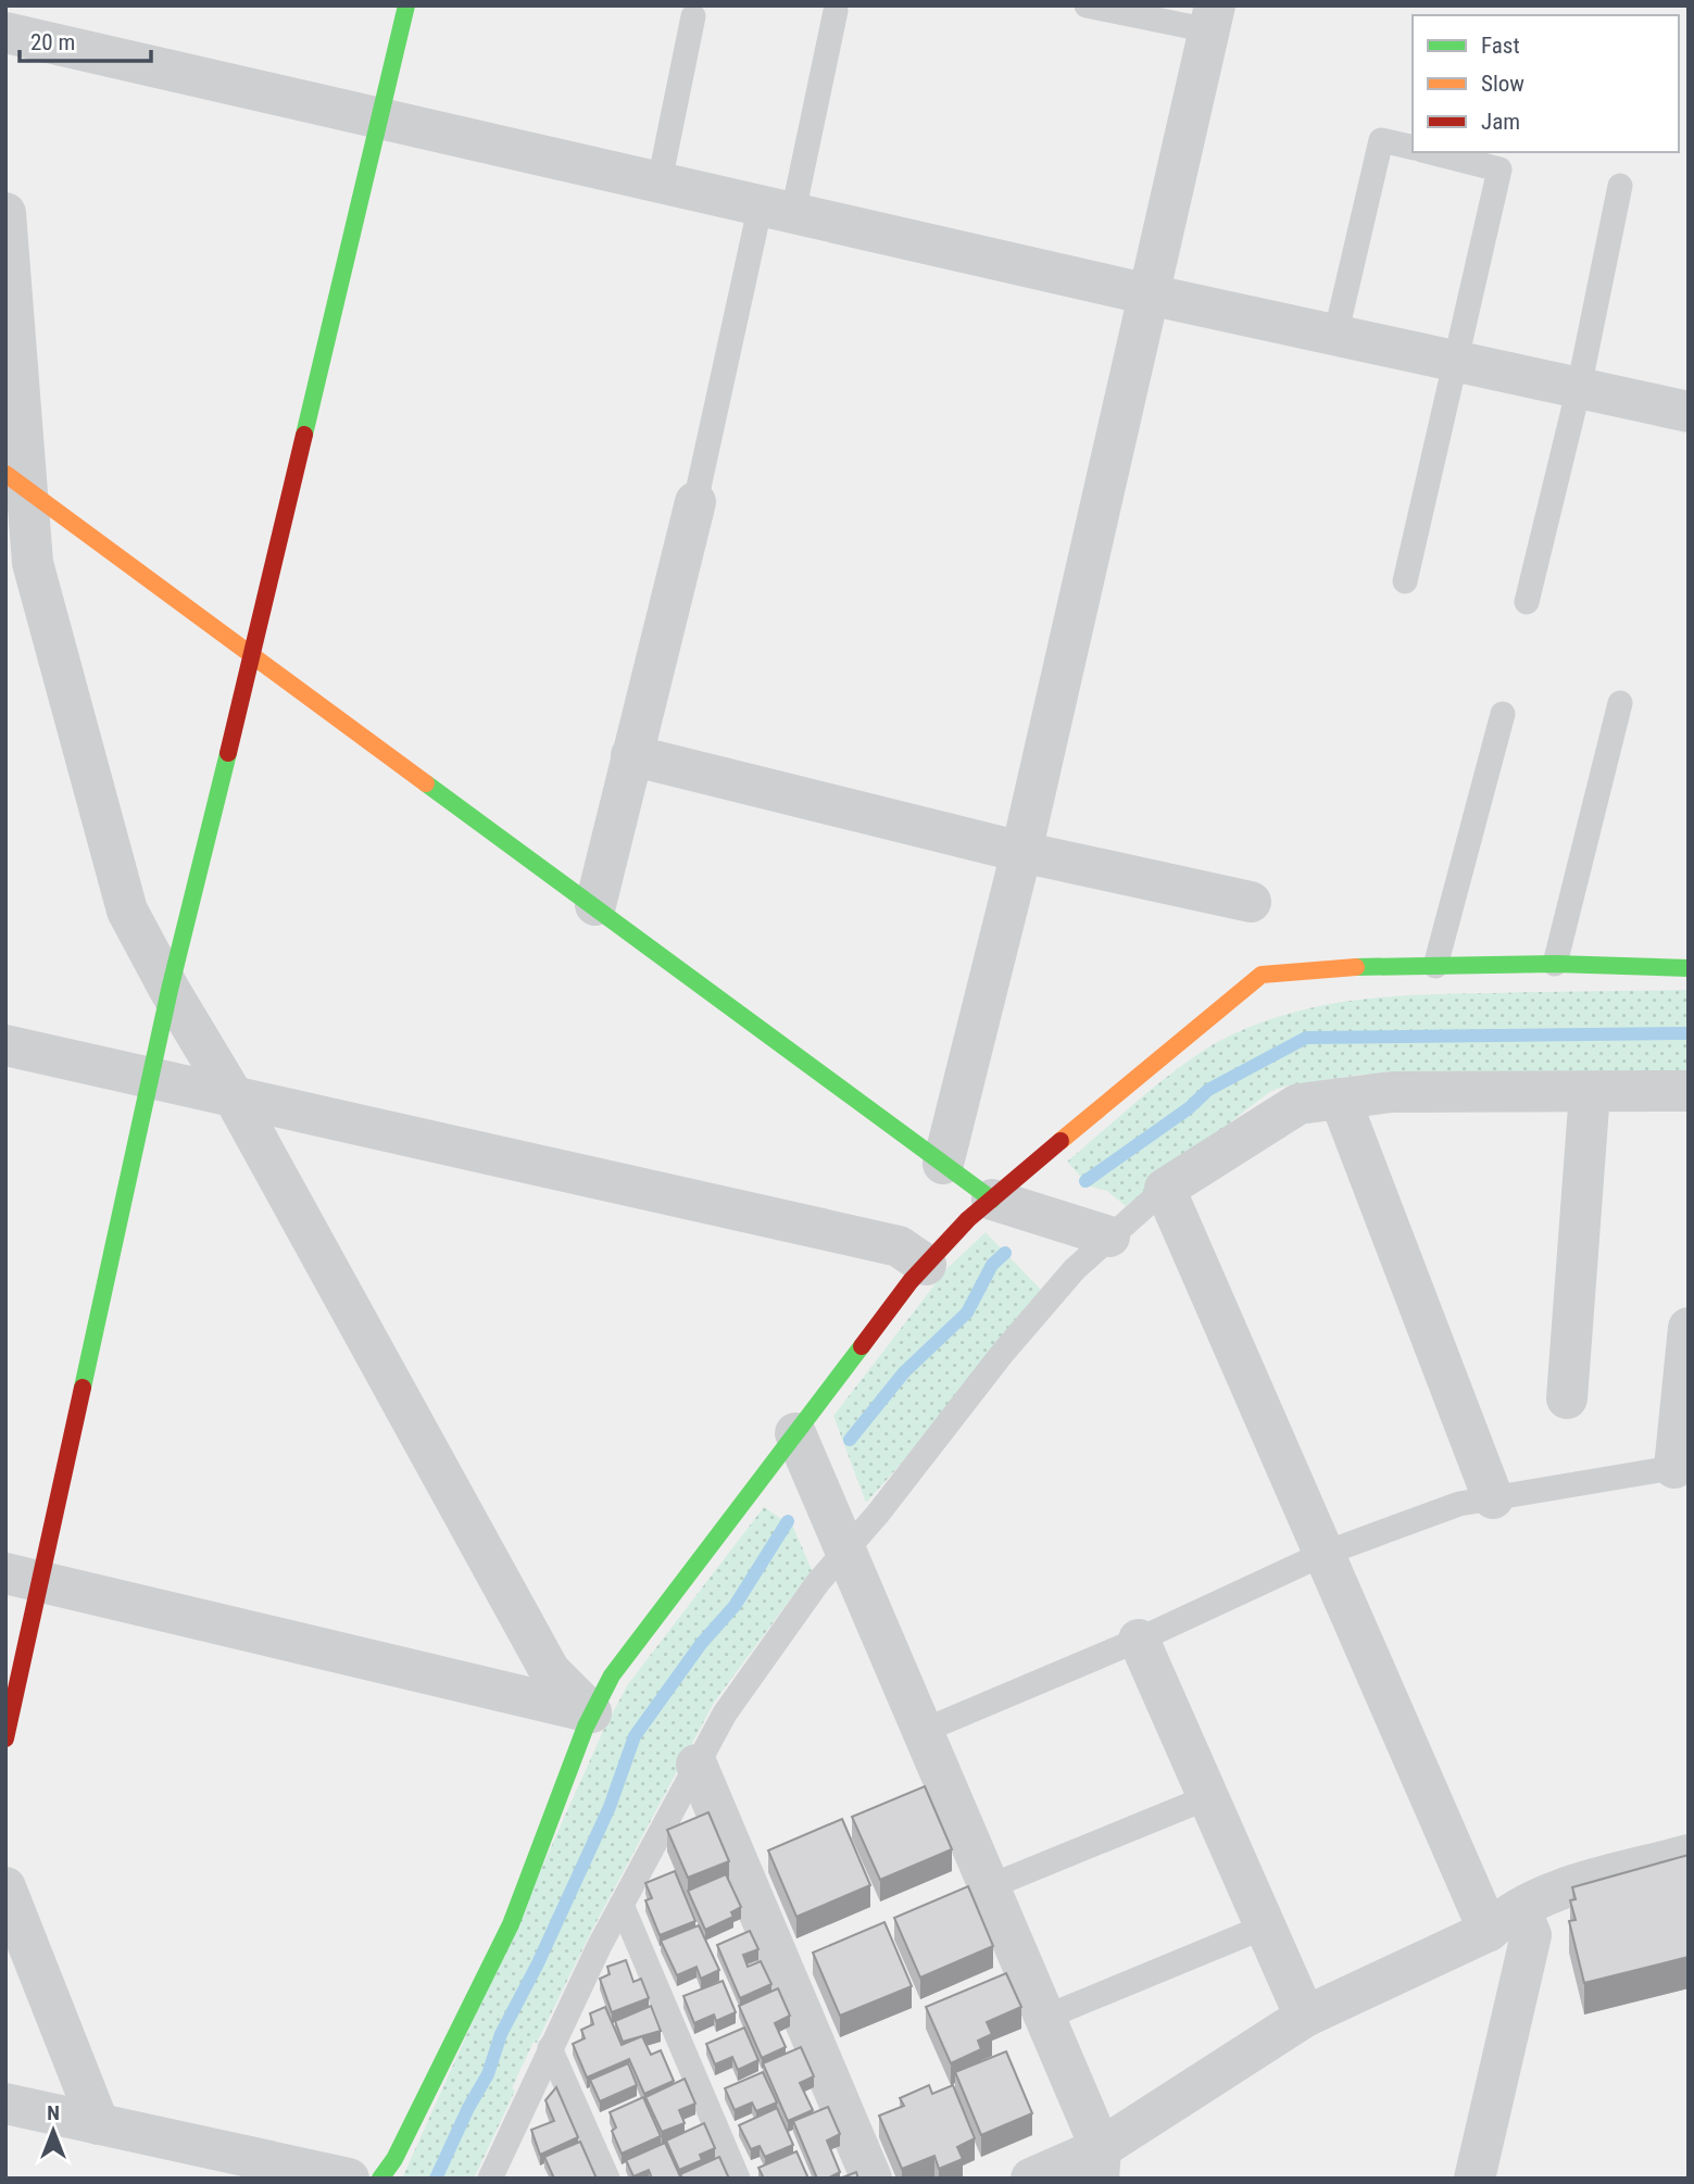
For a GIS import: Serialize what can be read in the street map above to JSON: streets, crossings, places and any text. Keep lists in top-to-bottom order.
{
  "legend": ["Fast", "Slow", "Jam"],
  "scale_bar": "20 m",
  "north": "top"
}
